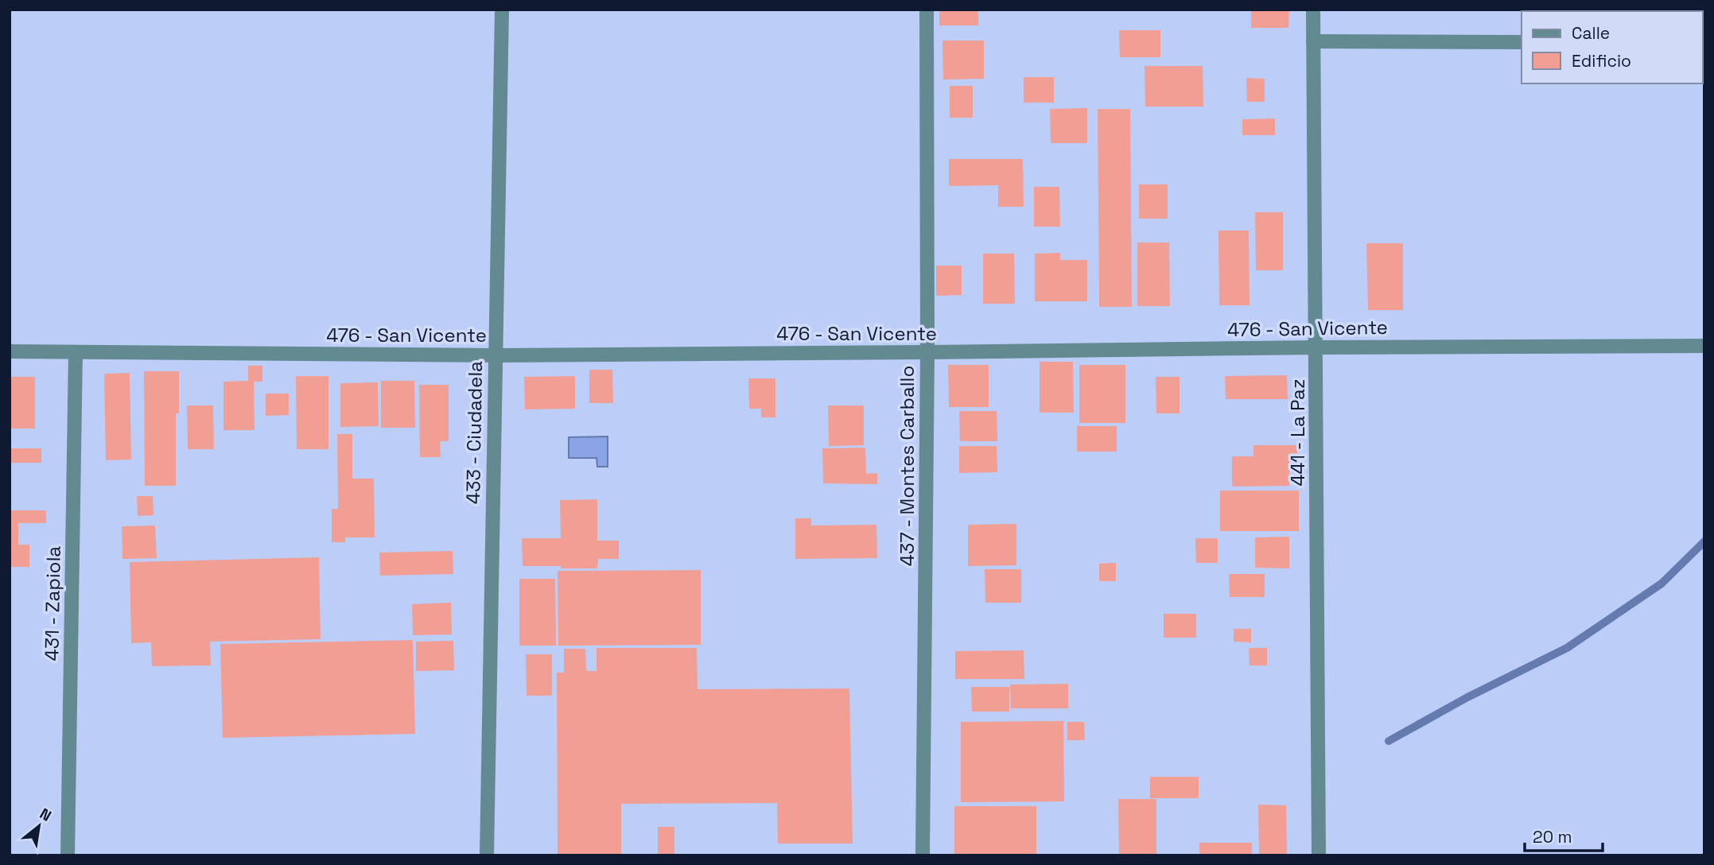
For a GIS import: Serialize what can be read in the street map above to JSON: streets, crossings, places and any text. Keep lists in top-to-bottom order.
{
  "streets": {
    "street": [
      "476 - San Vicente",
      "433 - Ciudadela",
      "441 - La Paz",
      "437 - Montes Carballo",
      "431 - Zapiola"
    ]
  },
  "crossings": [
    ["476 - San Vicente", "433 - Ciudadela"],
    ["476 - San Vicente", "441 - La Paz"],
    ["476 - San Vicente", "437 - Montes Carballo"],
    ["476 - San Vicente", "431 - Zapiola"]
  ],
  "legend": ["Calle", "Edificio"],
  "scale_bar": "20 m",
  "north": "top right"
}
